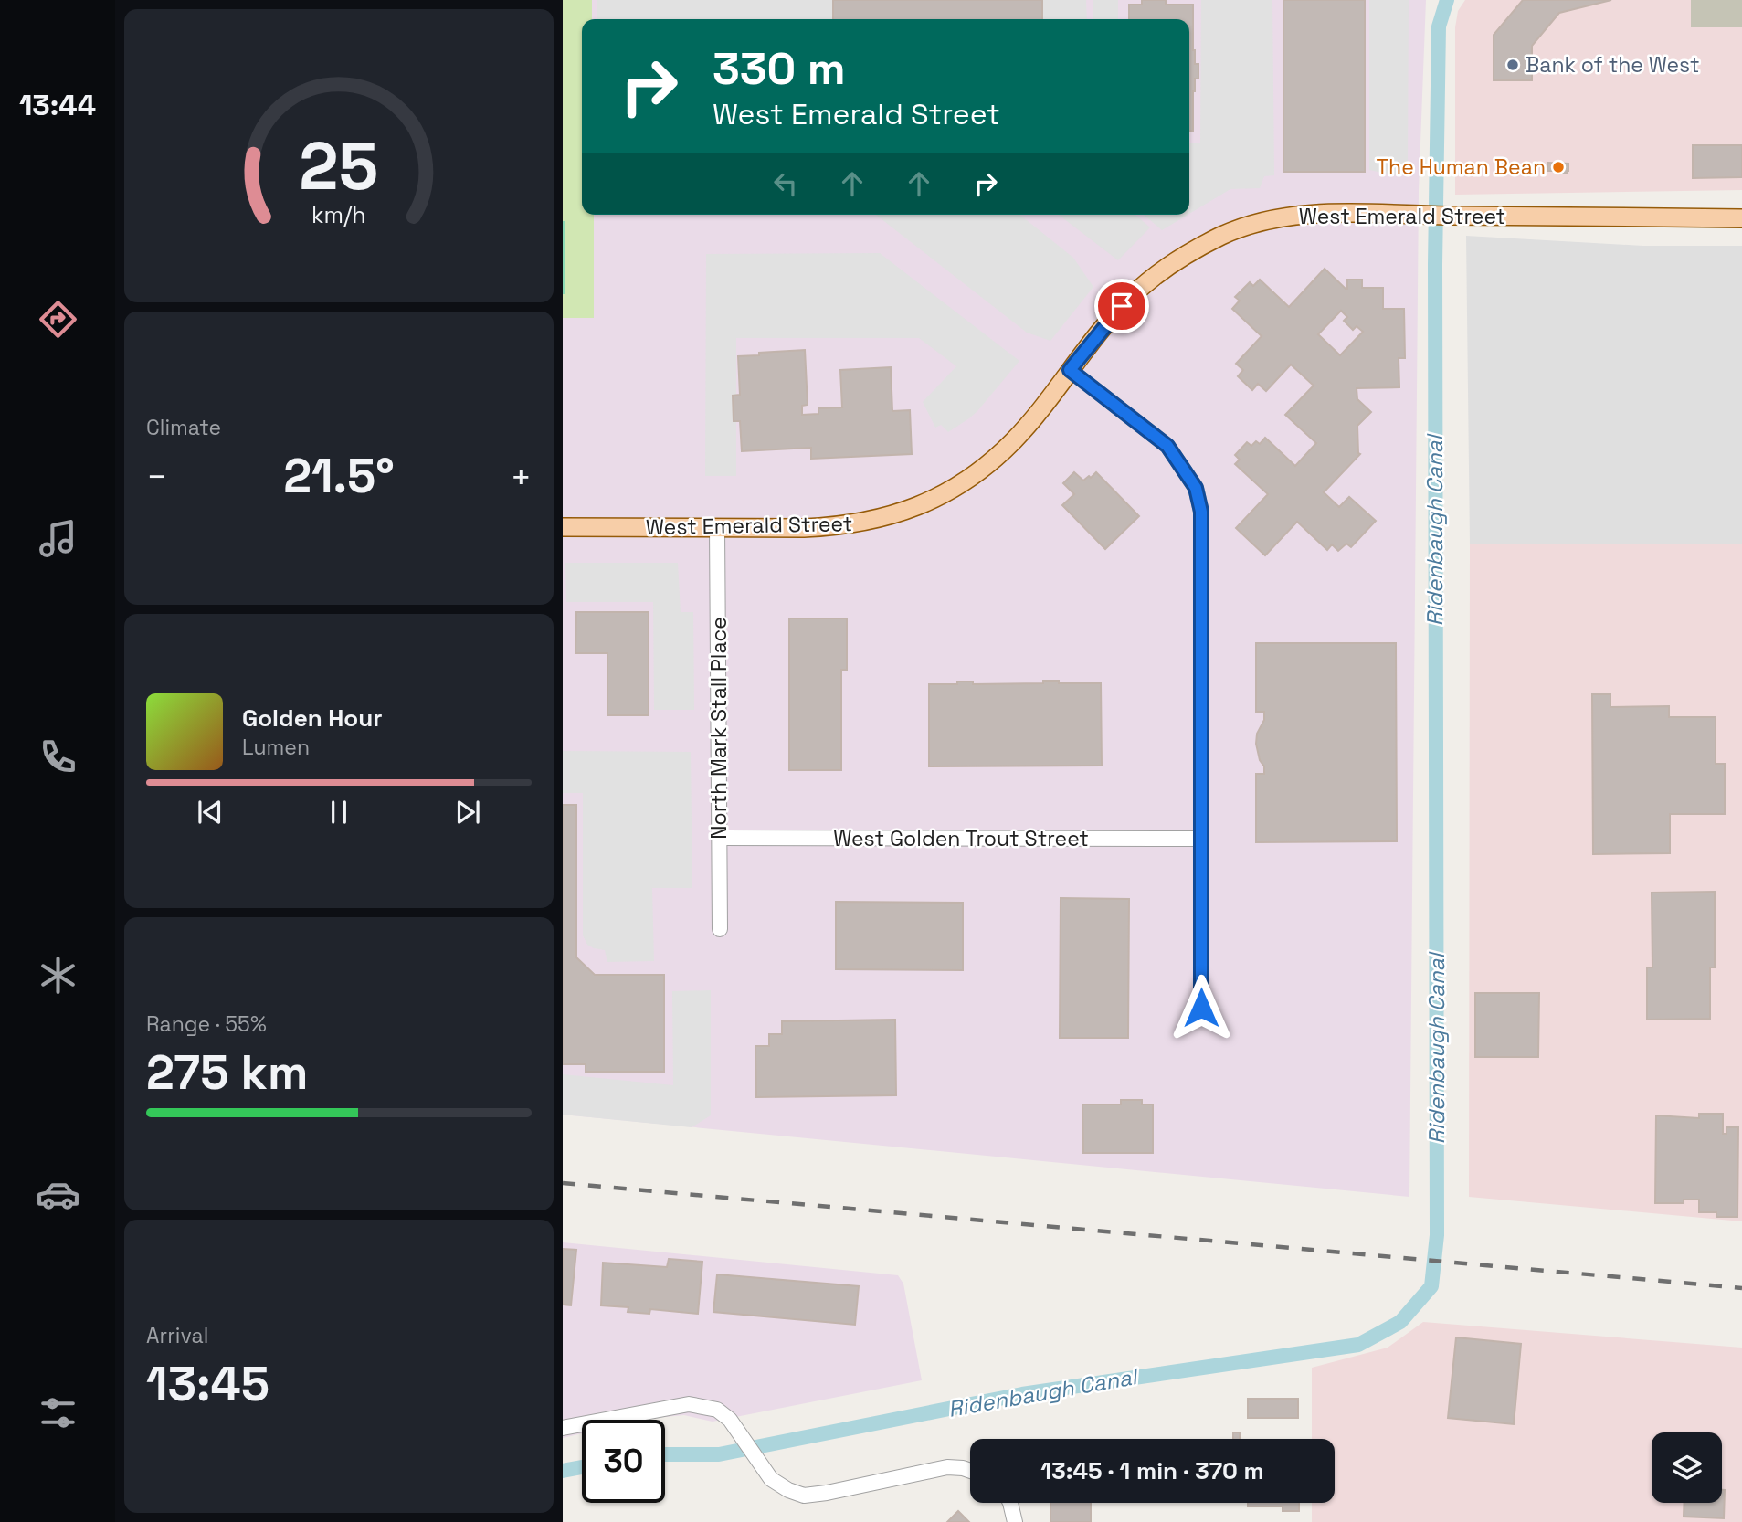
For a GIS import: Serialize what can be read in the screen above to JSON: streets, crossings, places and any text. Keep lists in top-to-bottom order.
{
  "streets": {
    "main road": ["West Emerald Street"],
    "street": ["North Mark Stall Place", "West Golden Trout Street"]
  },
  "crossings": [
    ["West Emerald Street", "North Mark Stall Place"],
    ["North Mark Stall Place", "West Golden Trout Street"]
  ],
  "water": ["Ridenbaugh Canal"],
  "places": ["Bank of the West", "The Human Bean"],
  "page": {
    "tabs": "13:44",
    "turn": ["330 m", "West Emerald Street"],
    "tile": [
      "Climate",
      ["Range · 55%", "275 km"],
      ["Arrival", "13:45"]
    ],
    "heat": ["−", "21.5°", "+"],
    "song": ["Golden Hour", "Lumen"],
    "limit": "30",
    "trip": "13:45 · 1 min · 370 m",
    "gauge": ["25", "km/h"]
  }
}
